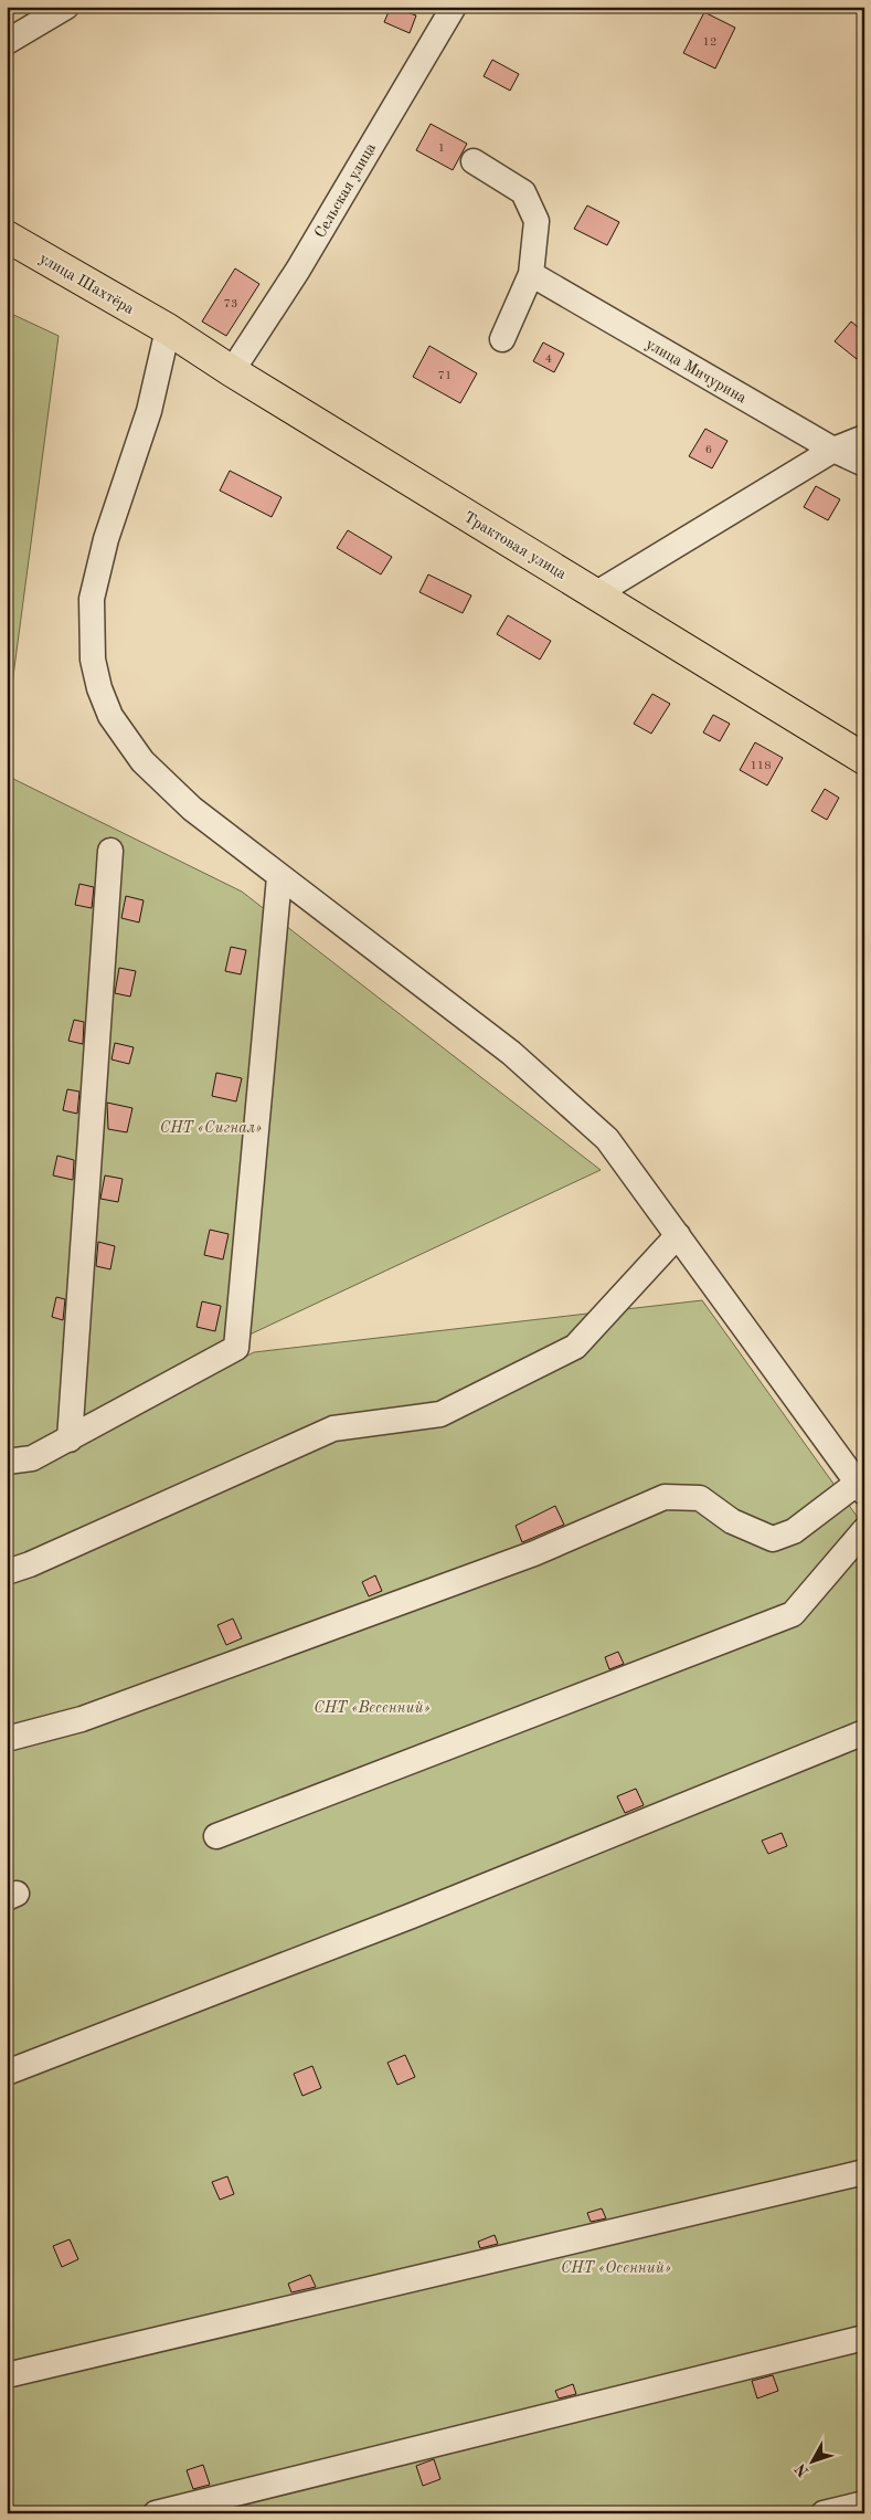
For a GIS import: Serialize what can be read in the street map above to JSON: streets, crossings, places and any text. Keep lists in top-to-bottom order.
{
  "streets": {
    "main road": ["улица Шахтёра", "Трактовая улица"],
    "street": ["Сельская улица", "улица Мичурина"]
  },
  "crossings": [
    ["Сельская улица", "Трактовая улица"],
    ["улица Шахтёра", "Трактовая улица"]
  ],
  "parks": ["СНТ «Сигнал»", "СНТ «Весенний»", "СНТ «Осенний»"],
  "house_numbers": [
    "12",
    "1",
    "73",
    "4",
    "71",
    "6",
    "118"
  ],
  "north": "bottom left"
}
